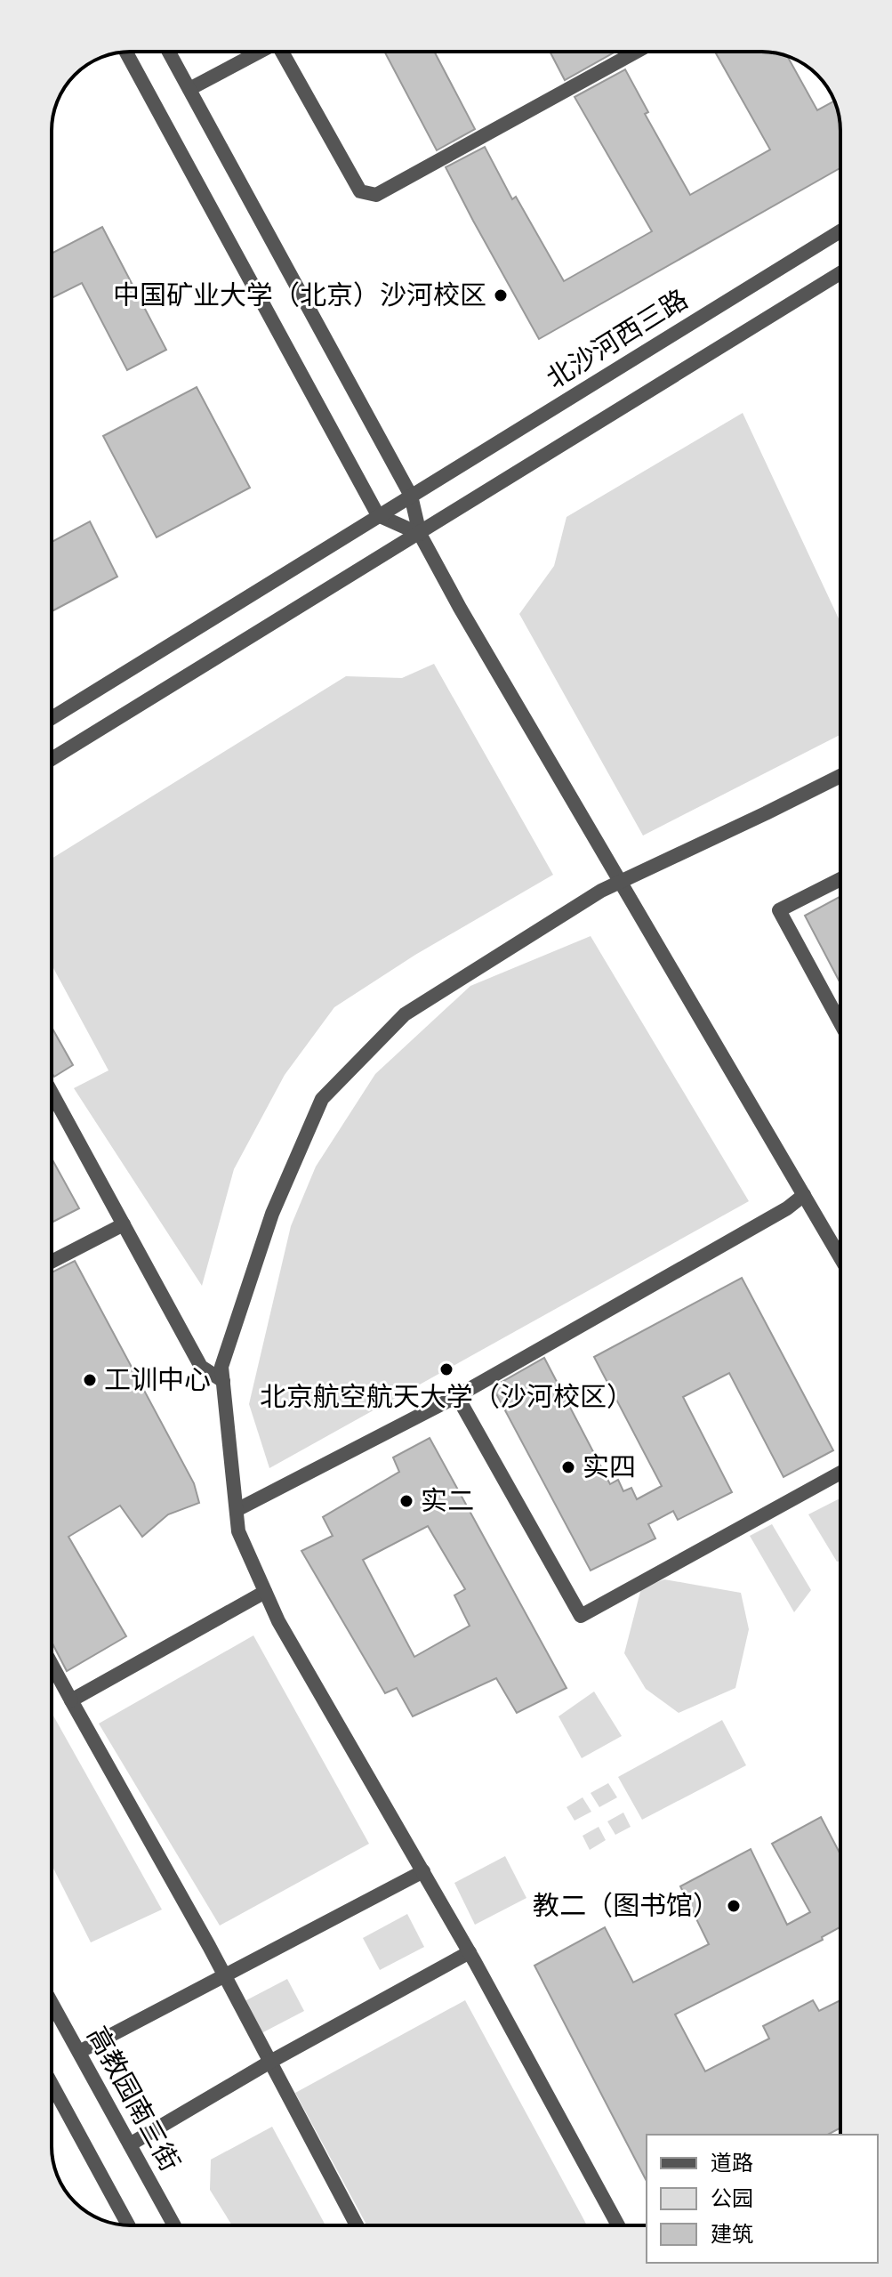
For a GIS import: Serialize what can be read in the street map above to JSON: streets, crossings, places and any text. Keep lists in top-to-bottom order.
{
  "streets": {
    "street": ["北沙河西三路", "高教园南三街"]
  },
  "places": [
    "中国矿业大学（北京）沙河校区",
    "北京航空航天大学（沙河校区）",
    "工训中心",
    "实四",
    "实二",
    "教二（图书馆）"
  ],
  "legend": ["道路", "公园", "建筑"]
}
